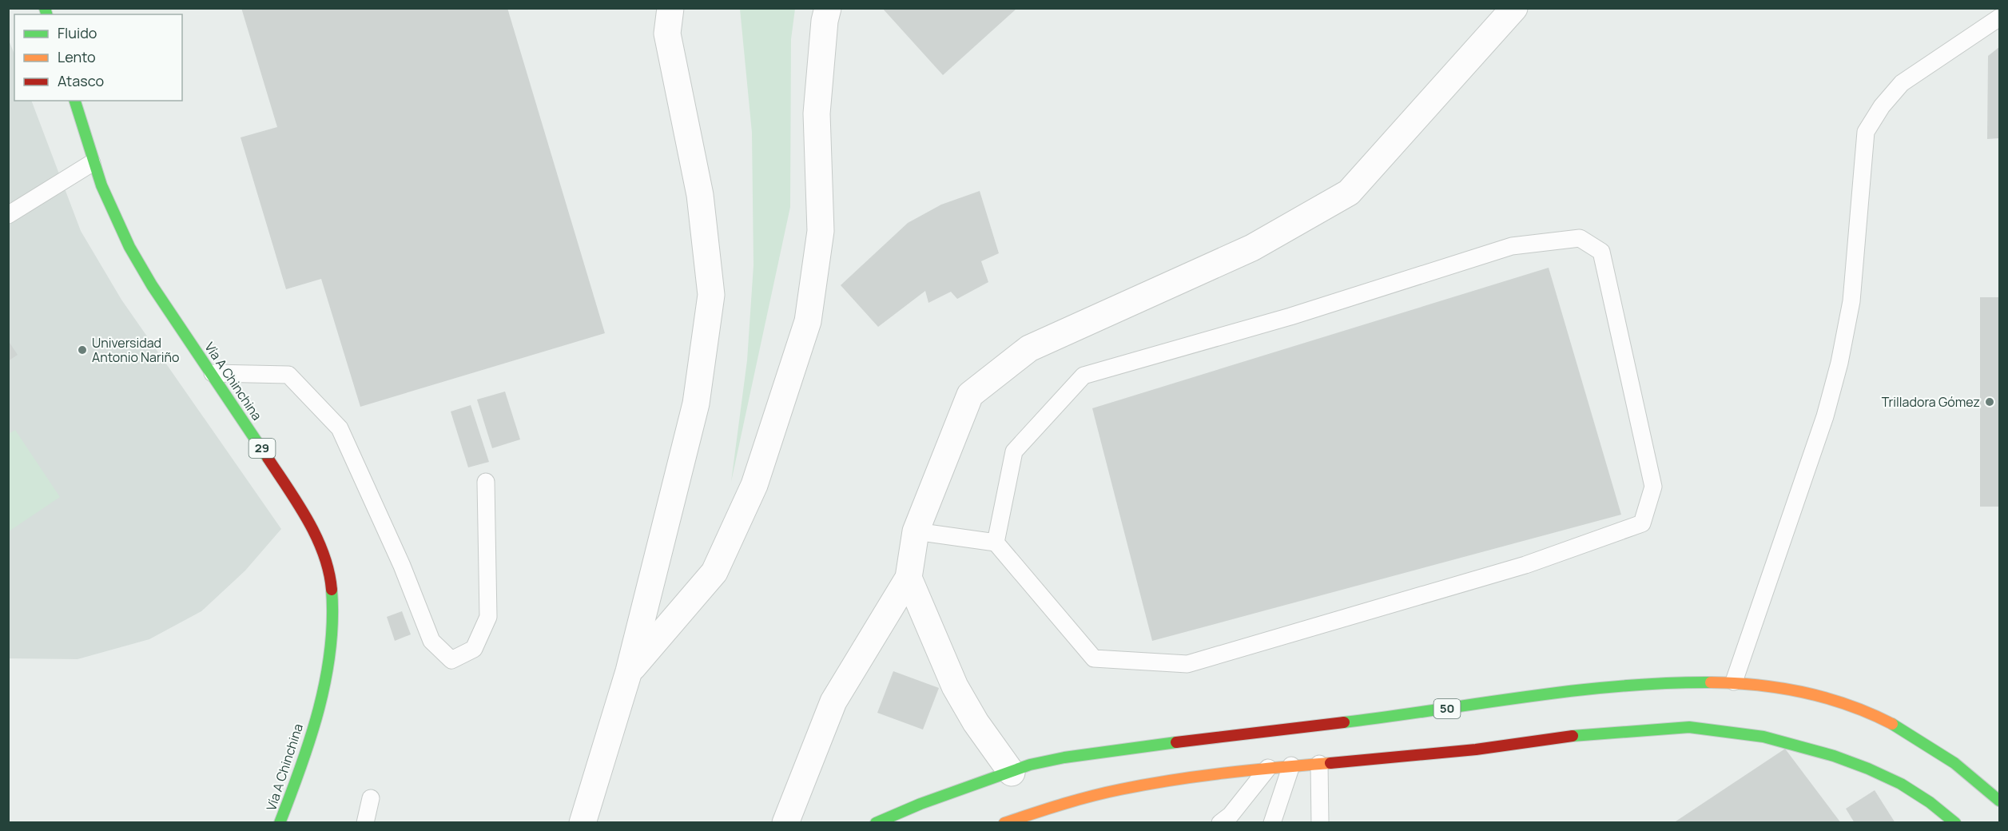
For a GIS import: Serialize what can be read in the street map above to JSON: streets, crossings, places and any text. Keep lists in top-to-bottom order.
{
  "streets": {
    "main road": ["Vía A Chinchina", "29", "50"]
  },
  "places": ["Universidad Antonio Nariño", "Trilladora Gómez"],
  "legend": ["Fluido", "Lento", "Atasco"]
}
